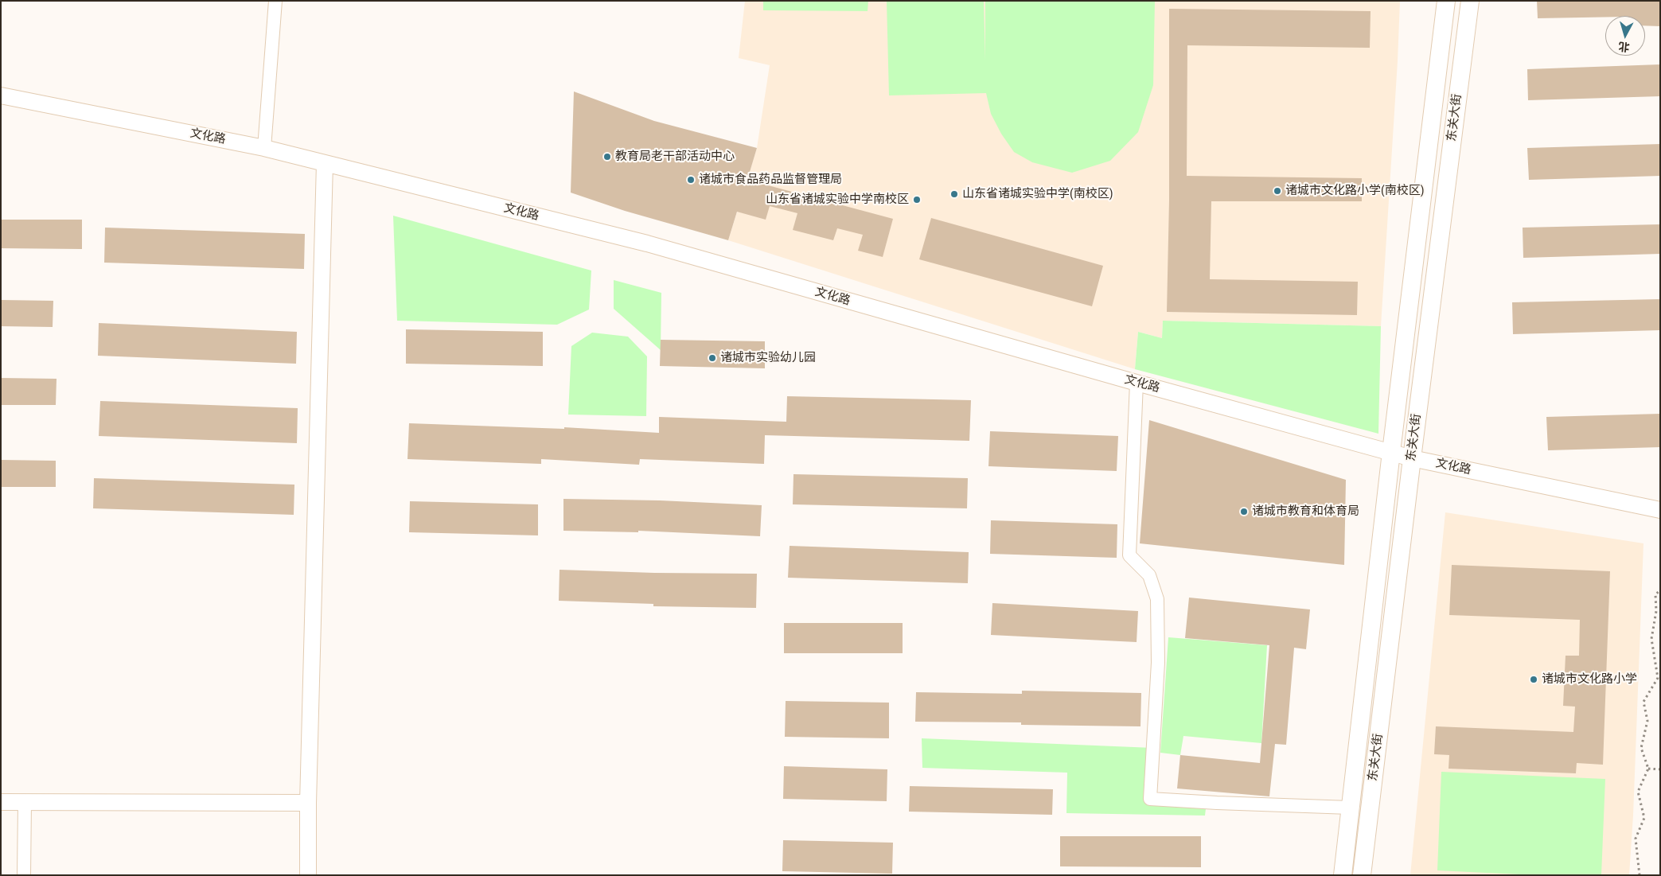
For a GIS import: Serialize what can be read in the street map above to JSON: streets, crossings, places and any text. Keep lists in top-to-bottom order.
{
  "streets": {
    "main road": ["东关大街"],
    "street": ["文化路"]
  },
  "crossings": [
    ["东关大街", "文化路"]
  ],
  "places": [
    "教育局老干部活动中心",
    "诸城市食品药品监督管理局",
    "诸城市文化路小学(南校区)",
    "山东省诸城实验中学(南校区)",
    "山东省诸城实验中学南校区",
    "诸城市实验幼儿园",
    "诸城市教育和体育局",
    "诸城市文化路小学"
  ],
  "north": "bottom"
}
